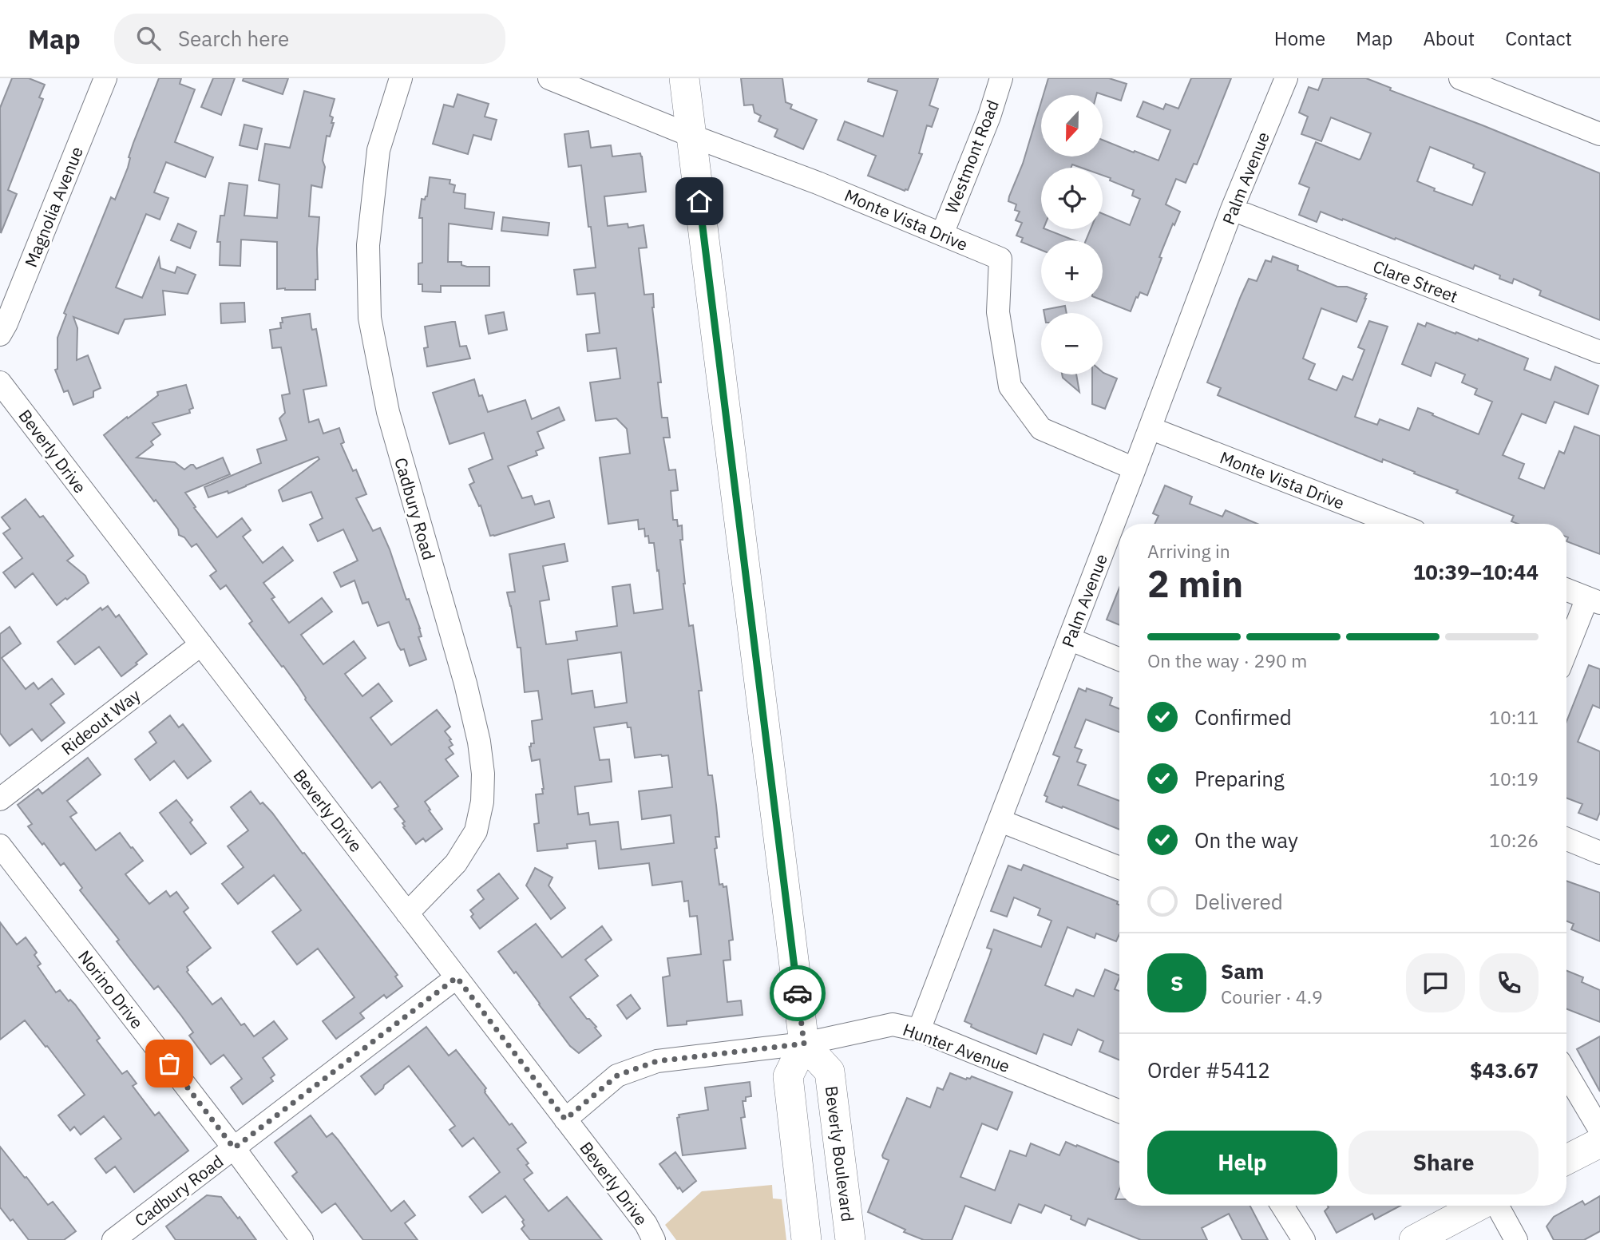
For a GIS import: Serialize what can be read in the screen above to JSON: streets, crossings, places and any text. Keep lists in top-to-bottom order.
{
  "streets": {
    "main road": ["Beverly Boulevard"],
    "street": [
      "Westmont Road",
      "Palm Avenue",
      "Magnolia Avenue",
      "Monte Vista Drive",
      "Clare Street",
      "Beverly Drive",
      "Cadbury Road",
      "Rideout Way",
      "Norino Drive",
      "Hunter Avenue"
    ]
  },
  "crossings": [
    ["Westmont Road", "Monte Vista Drive"],
    ["Palm Avenue", "Monte Vista Drive"],
    ["Palm Avenue", "Clare Street"],
    ["Palm Avenue", "Hunter Avenue"],
    ["Beverly Drive", "Cadbury Road"],
    ["Beverly Drive", "Rideout Way"],
    ["Beverly Drive", "Hunter Avenue"],
    ["Cadbury Road", "Norino Drive"],
    ["Hunter Avenue", "Beverly Boulevard"]
  ],
  "north": "bottom",
  "page": {
    "header": "Map",
    "search": "Search here",
    "nav": [
      "Home",
      "Map",
      "About",
      "Contact"
    ],
    "map_buttons": ["+", "−"],
    "heading": ["2 min", "Arriving in", "10:39–10:44"],
    "panel": [
      "Sam",
      "Courier · 4.9",
      "Order #5412",
      "$43.67"
    ],
    "bar": "On the way · 290 m",
    "list": [
      ["Confirmed", "10:11"],
      ["Preparing", "10:19"],
      ["On the way", "10:26"],
      "Delivered"
    ],
    "round": "S",
    "buttons": ["Help", "Share"]
  }
}
